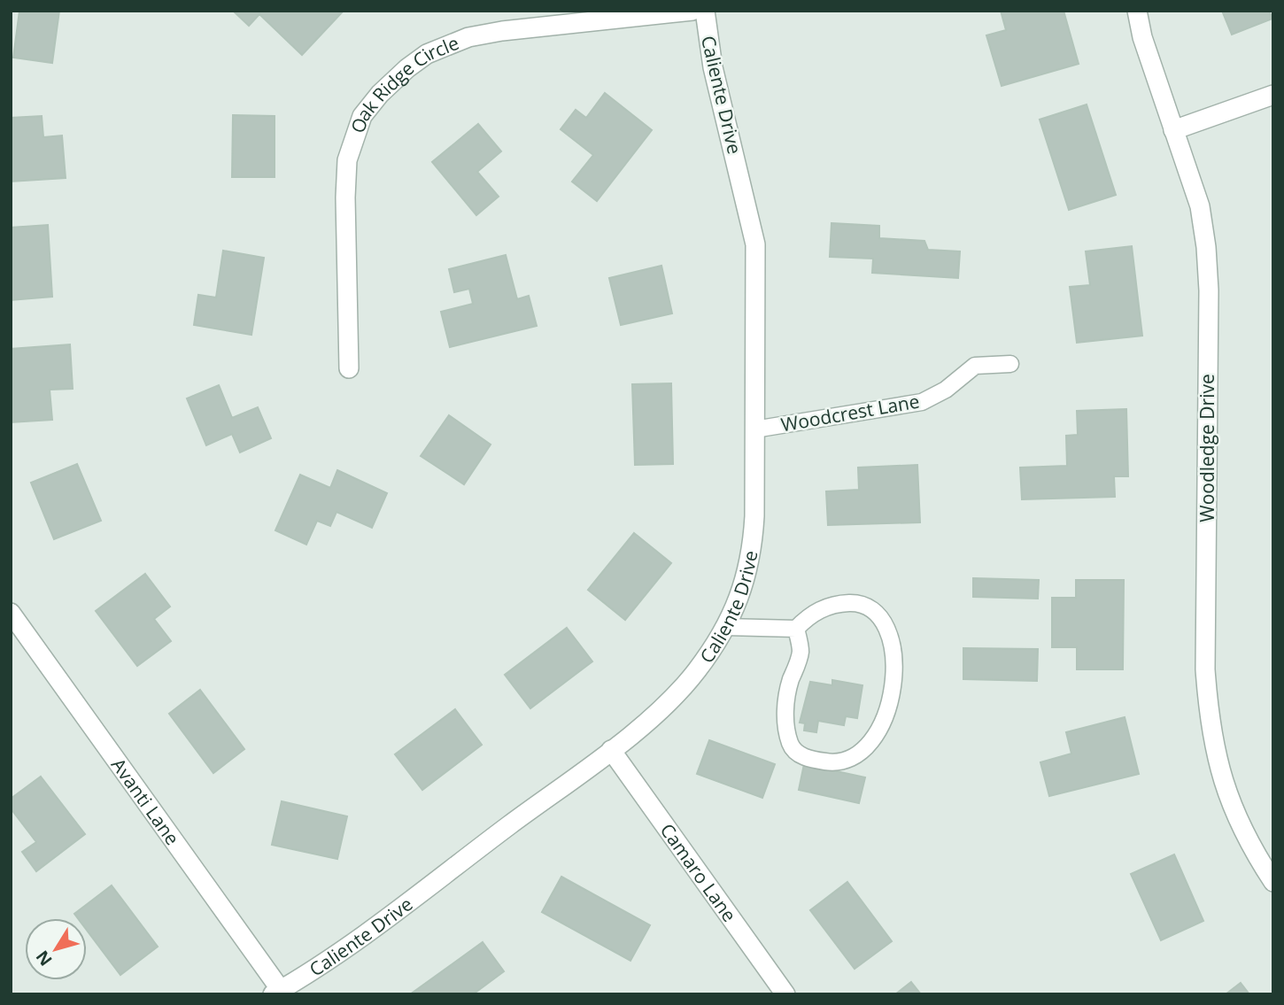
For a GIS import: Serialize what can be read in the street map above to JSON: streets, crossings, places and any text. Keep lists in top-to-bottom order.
{
  "streets": {
    "street": [
      "Oak Ridge Circle",
      "Caliente Drive",
      "Woodledge Drive",
      "Avanti Lane",
      "Camaro Lane"
    ],
    "lane": ["Woodcrest Lane"]
  },
  "crossings": [
    ["Caliente Drive", "Woodcrest Lane"],
    ["Caliente Drive", "Avanti Lane"],
    ["Caliente Drive", "Camaro Lane"]
  ],
  "north": "bottom left"
}
